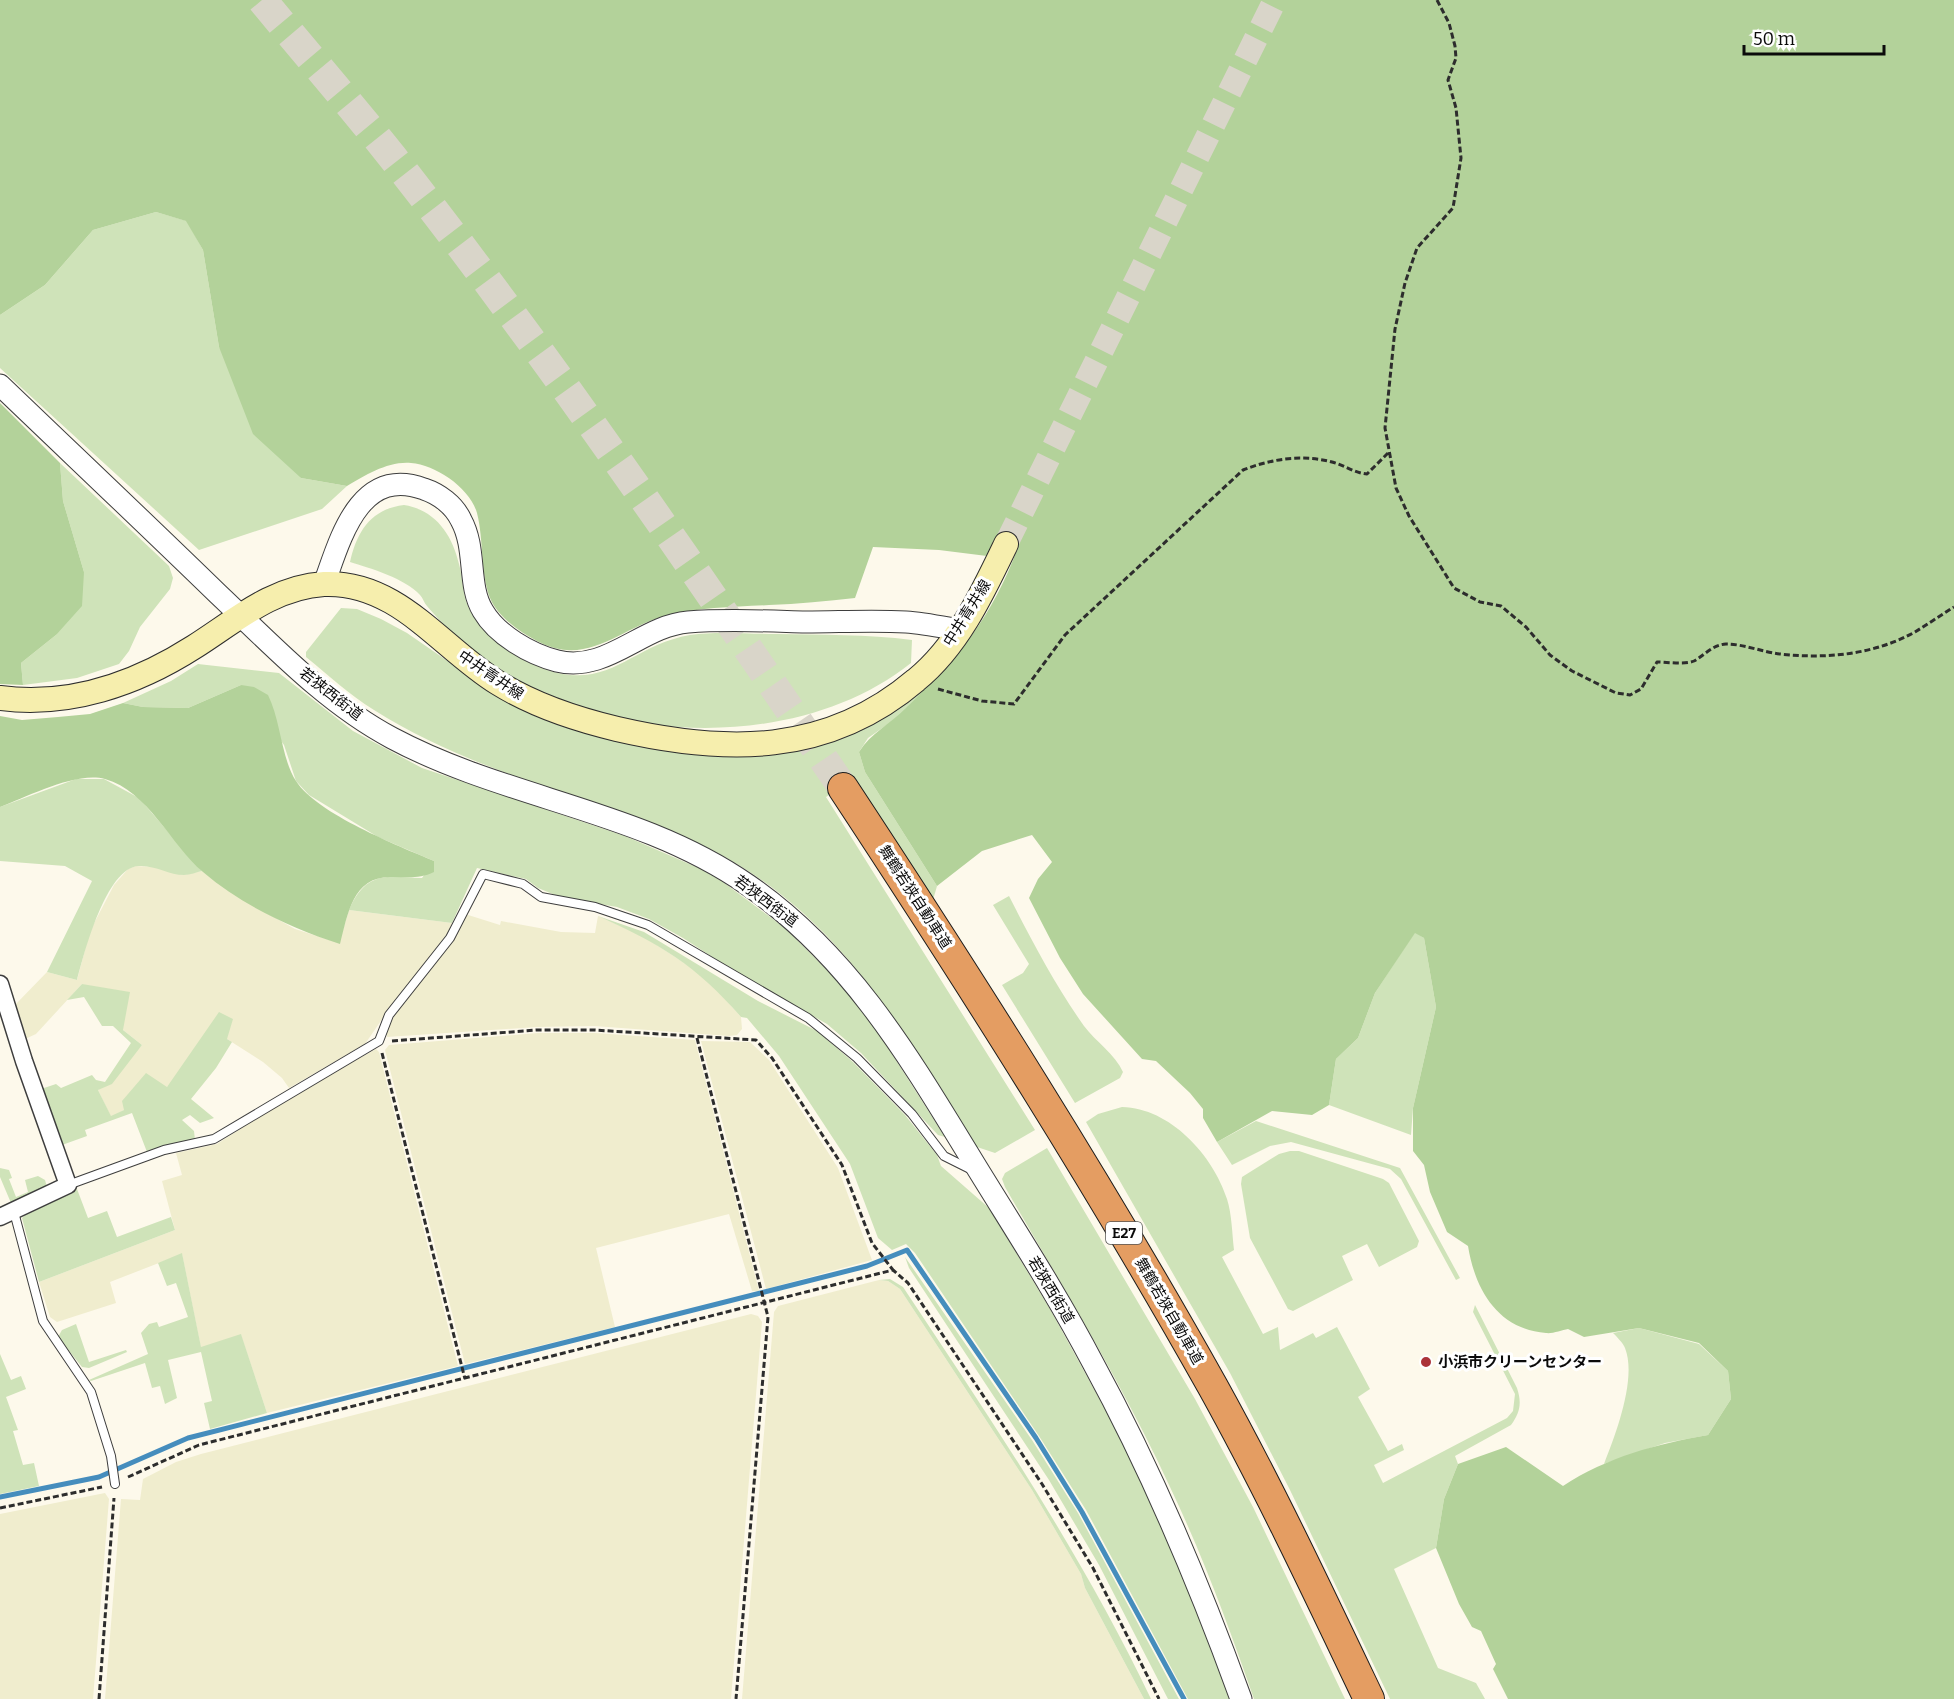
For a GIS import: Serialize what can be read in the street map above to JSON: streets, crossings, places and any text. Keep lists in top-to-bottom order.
{
  "streets": {
    "highway": ["舞鶴若狭自動車道", "E27"],
    "main road": ["中井青井線"],
    "street": ["若狭西街道"]
  },
  "crossings": [
    ["中井青井線", "若狭西街道"]
  ],
  "places": ["小浜市クリーンセンター"],
  "scale_bar": "50 m"
}
